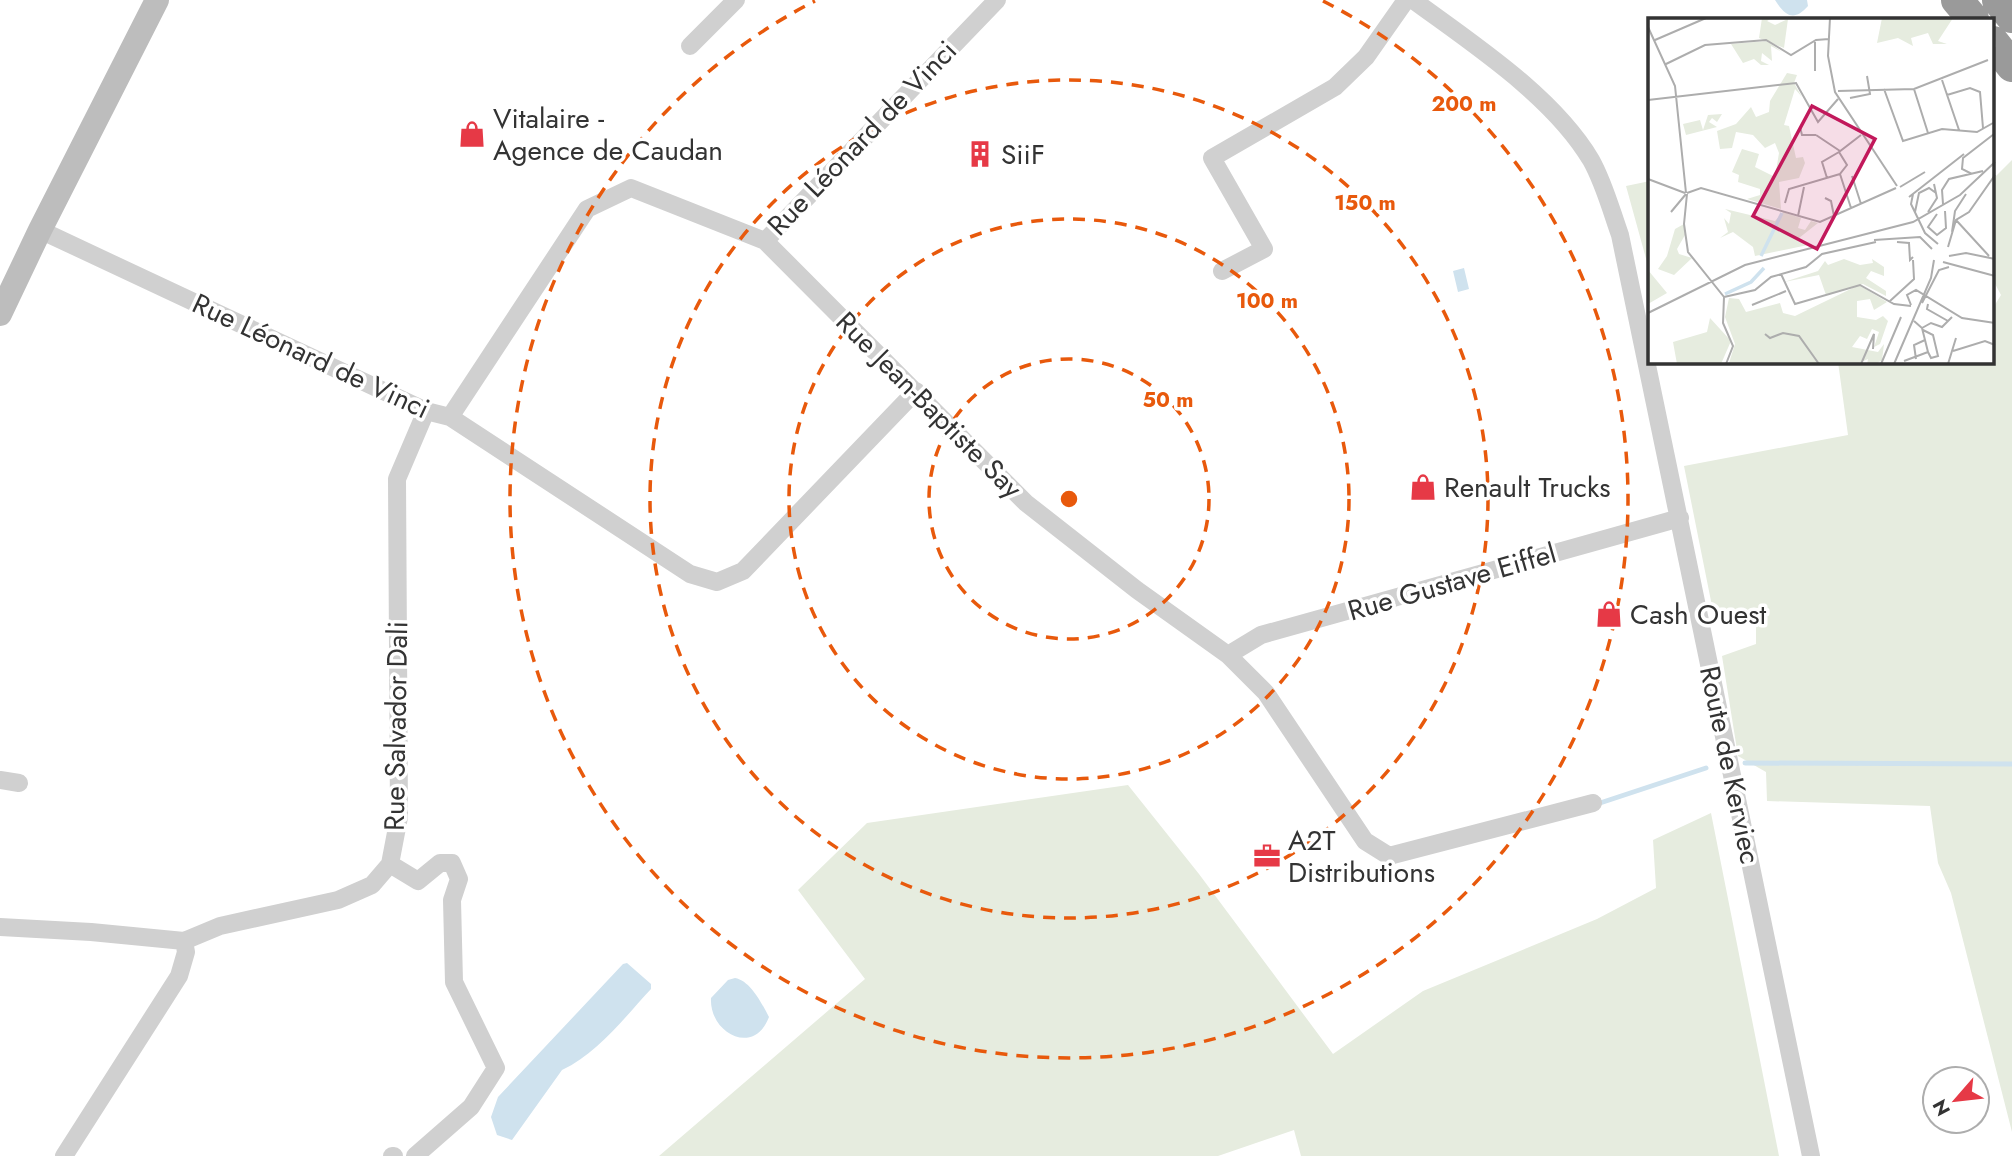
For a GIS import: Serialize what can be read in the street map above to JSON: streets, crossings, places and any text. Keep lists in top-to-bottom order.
{
  "streets": {
    "street": [
      "Rue Léonard de Vinci",
      "Rue Jean-Baptiste Say",
      "Rue Gustave Eiffel",
      "Rue Salvador Dali",
      "Route de Kerviec"
    ]
  },
  "crossings": [
    ["Rue Léonard de Vinci", "Rue Jean-Baptiste Say"],
    ["Rue Léonard de Vinci", "Rue Salvador Dali"],
    ["Rue Jean-Baptiste Say", "Rue Gustave Eiffel"],
    ["Rue Gustave Eiffel", "Route de Kerviec"]
  ],
  "places": {
    "shop": ["Vitalaire - Agence de Caudan", "Renault Trucks", "Cash Ouest"],
    "building": ["SiiF"],
    "office": ["A2T Distributions"]
  },
  "north": "bottom left",
  "rings": [
    "200 m",
    "150 m",
    "100 m",
    "50 m"
  ]
}
